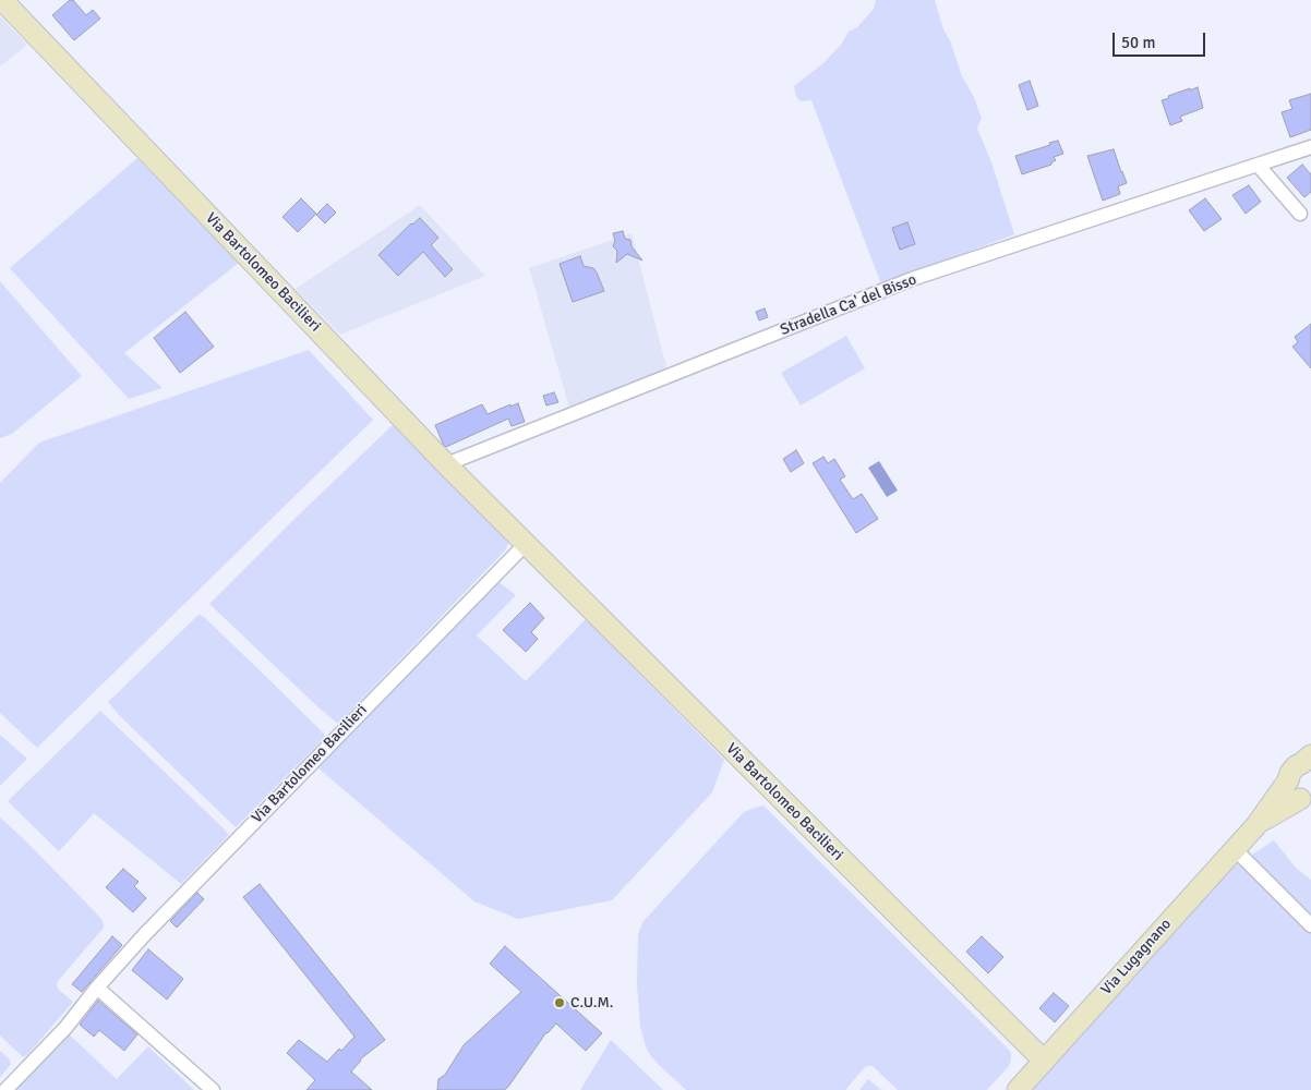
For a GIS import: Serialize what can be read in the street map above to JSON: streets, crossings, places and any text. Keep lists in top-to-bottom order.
{
  "streets": {
    "street": ["Via Bartolomeo Bacilieri", "Stradella Ca' del Bisso", "Via Lugagnano"]
  },
  "crossings": [
    ["Via Bartolomeo Bacilieri", "Stradella Ca' del Bisso"],
    ["Via Bartolomeo Bacilieri", "Via Lugagnano"]
  ],
  "places": ["C.U.M."],
  "scale_bar": "50 m"
}
